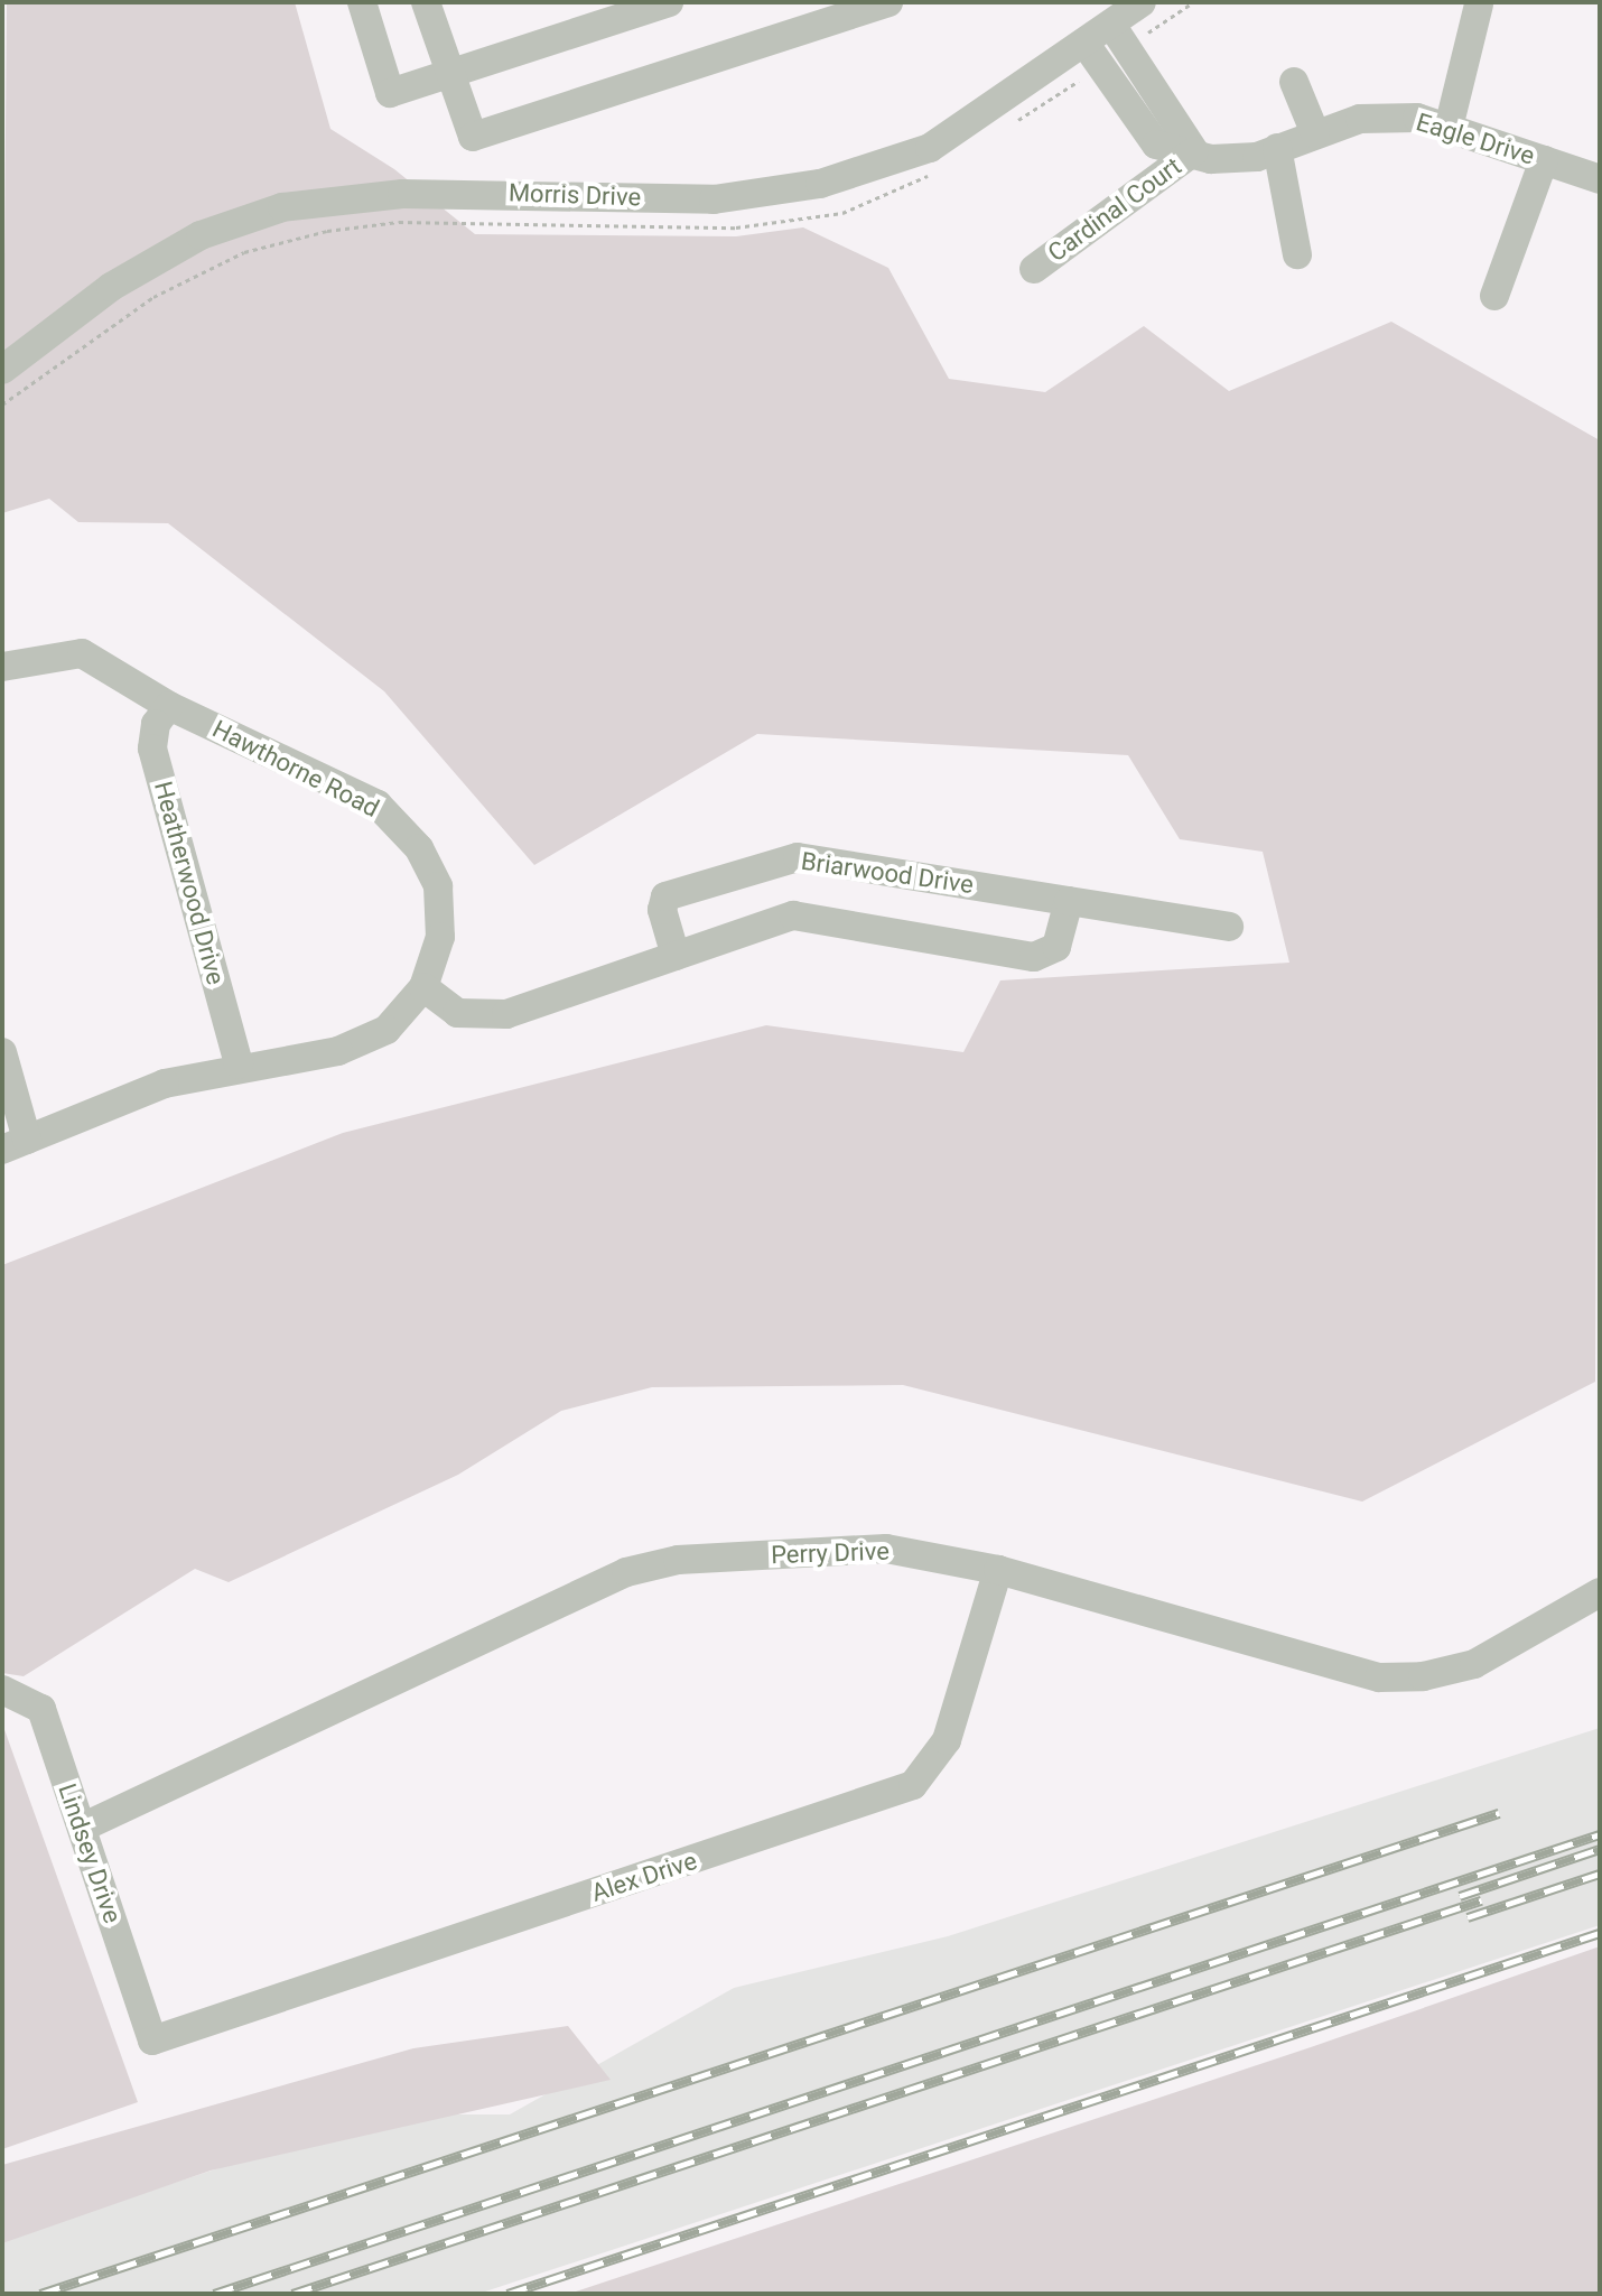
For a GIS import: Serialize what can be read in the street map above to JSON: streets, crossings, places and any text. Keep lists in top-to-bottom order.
{
  "streets": {
    "street": [
      "Eagle Drive",
      "Morris Drive",
      "Cardinal Court",
      "Hawthorne Road",
      "Briarwood Drive",
      "Heatherwood Drive",
      "Perry Drive",
      "Lindsey Drive",
      "Alex Drive"
    ]
  },
  "crossings": [
    ["Eagle Drive", "Morris Drive"],
    ["Eagle Drive", "Cardinal Court"],
    ["Hawthorne Road", "Heatherwood Drive"],
    ["Perry Drive", "Lindsey Drive"],
    ["Perry Drive", "Alex Drive"],
    ["Lindsey Drive", "Alex Drive"]
  ]
}
